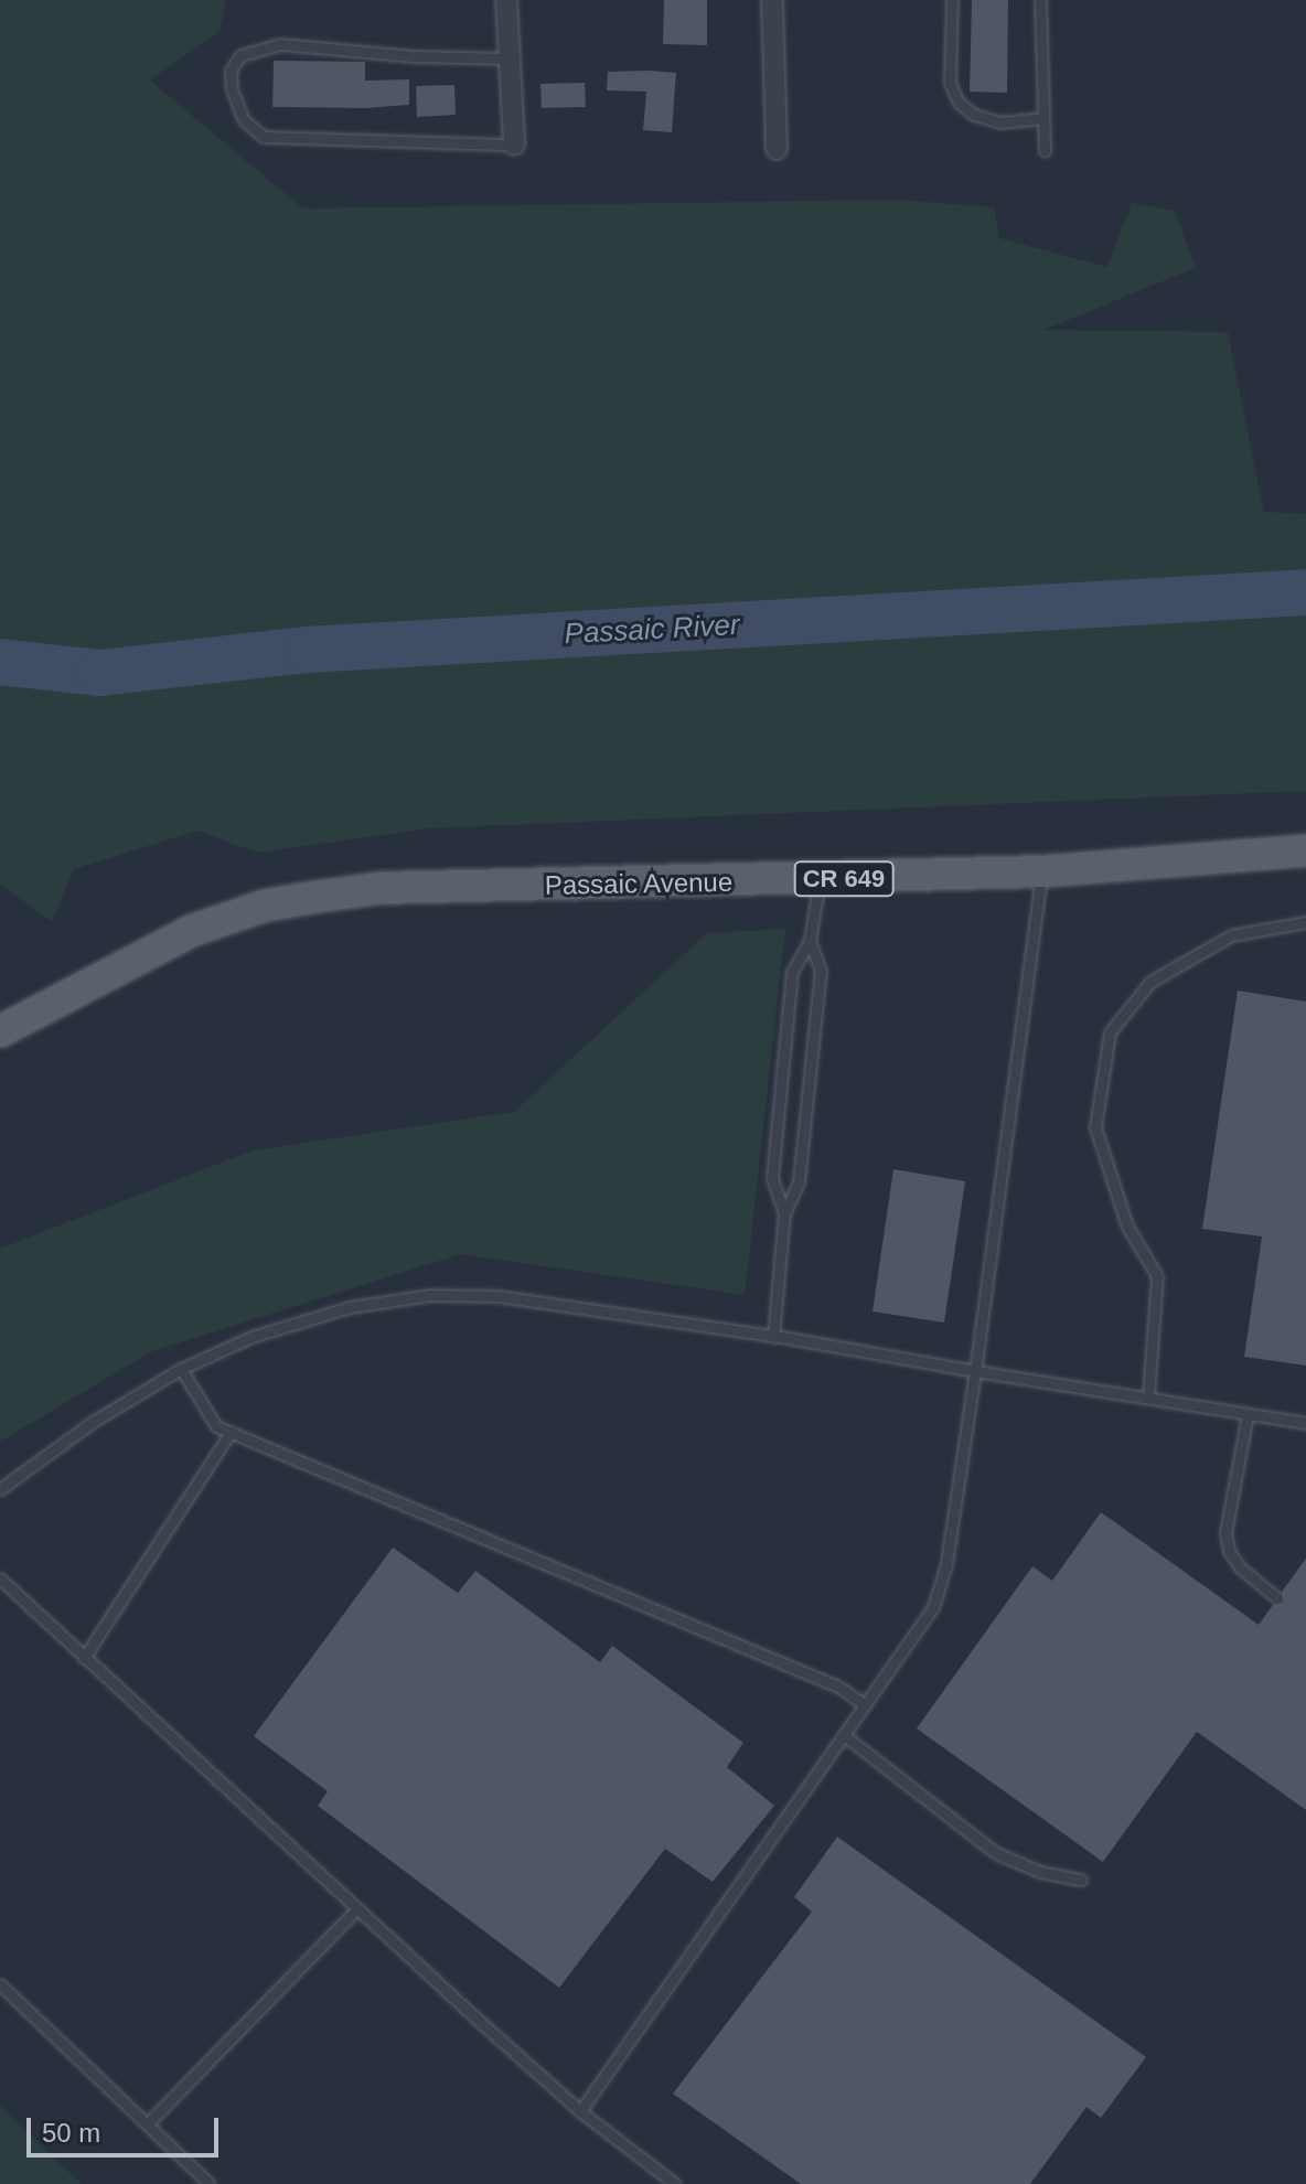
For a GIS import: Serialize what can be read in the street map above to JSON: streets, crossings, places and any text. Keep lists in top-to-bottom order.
{
  "streets": {
    "main road": ["CR 649", "Passaic Avenue"]
  },
  "water": ["Passaic River"],
  "scale_bar": "50 m"
}
